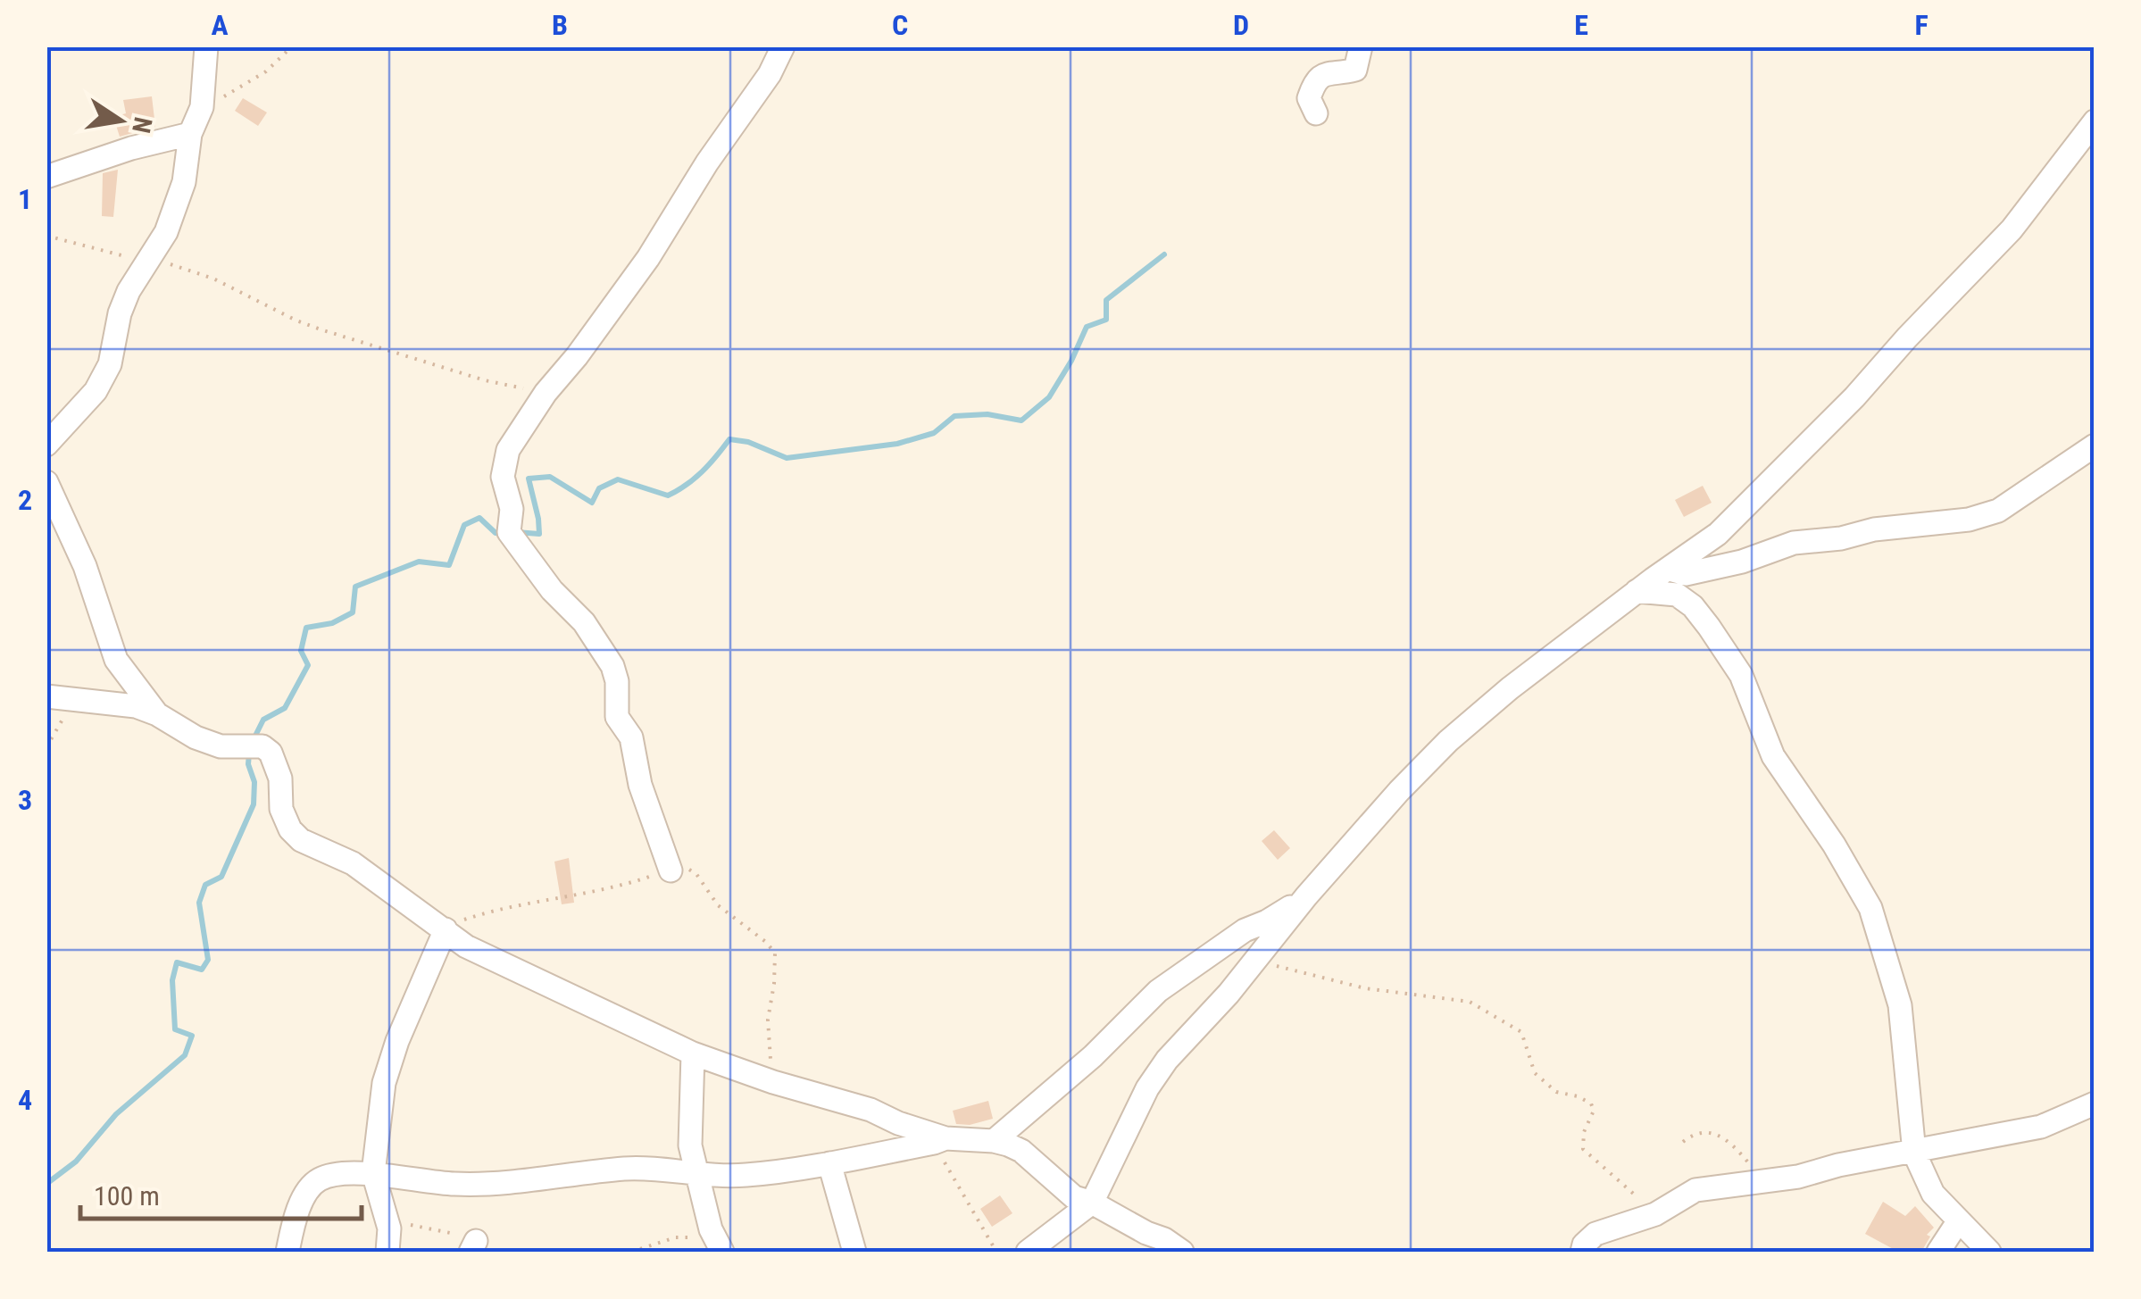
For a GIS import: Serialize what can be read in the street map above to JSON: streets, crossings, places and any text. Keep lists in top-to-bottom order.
{
  "scale_bar": "100 m",
  "north": "right",
  "grid": {
    "columns": [
      "A",
      "B",
      "C",
      "D",
      "E",
      "F"
    ],
    "rows": [
      "1",
      "2",
      "3",
      "4"
    ]
  }
}
